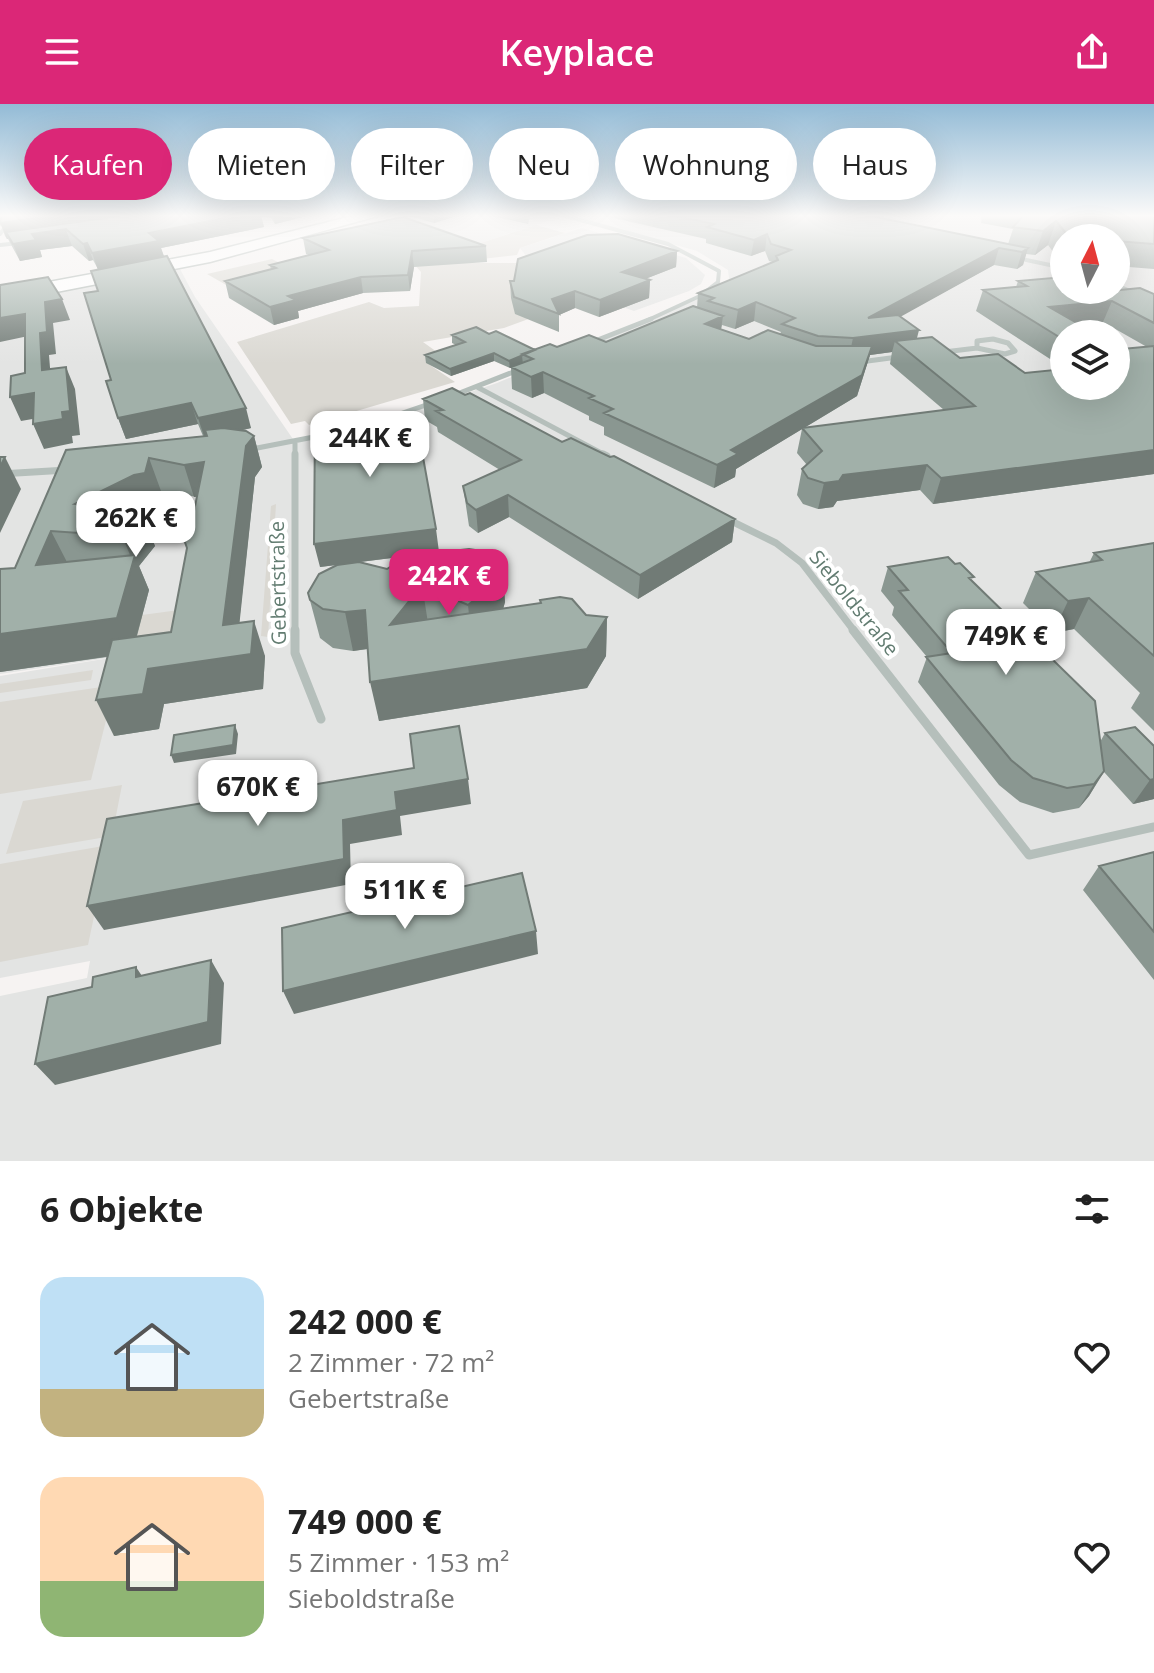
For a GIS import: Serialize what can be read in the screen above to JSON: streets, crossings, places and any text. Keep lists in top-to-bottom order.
{
  "streets": {
    "street": ["Gebertstraße", "Sieboldstraße"]
  },
  "north": "top",
  "page": {
    "header": "Keyplace",
    "chip": [
      "Kaufen",
      "Mieten",
      "Filter",
      "Neu",
      "Wohnung",
      "Haus"
    ],
    "price": [
      "244K €",
      "262K €",
      "242K €",
      "749K €",
      "670K €",
      "511K €"
    ],
    "heading": "6 Objekte",
    "list": [
      {
        "name": "242 000 €",
        "note": "2 Zimmer · 72 m² · Gebertstraße"
      },
      {
        "name": "749 000 €",
        "note": "5 Zimmer · 153 m² · Sieboldstraße"
      }
    ]
  }
}
